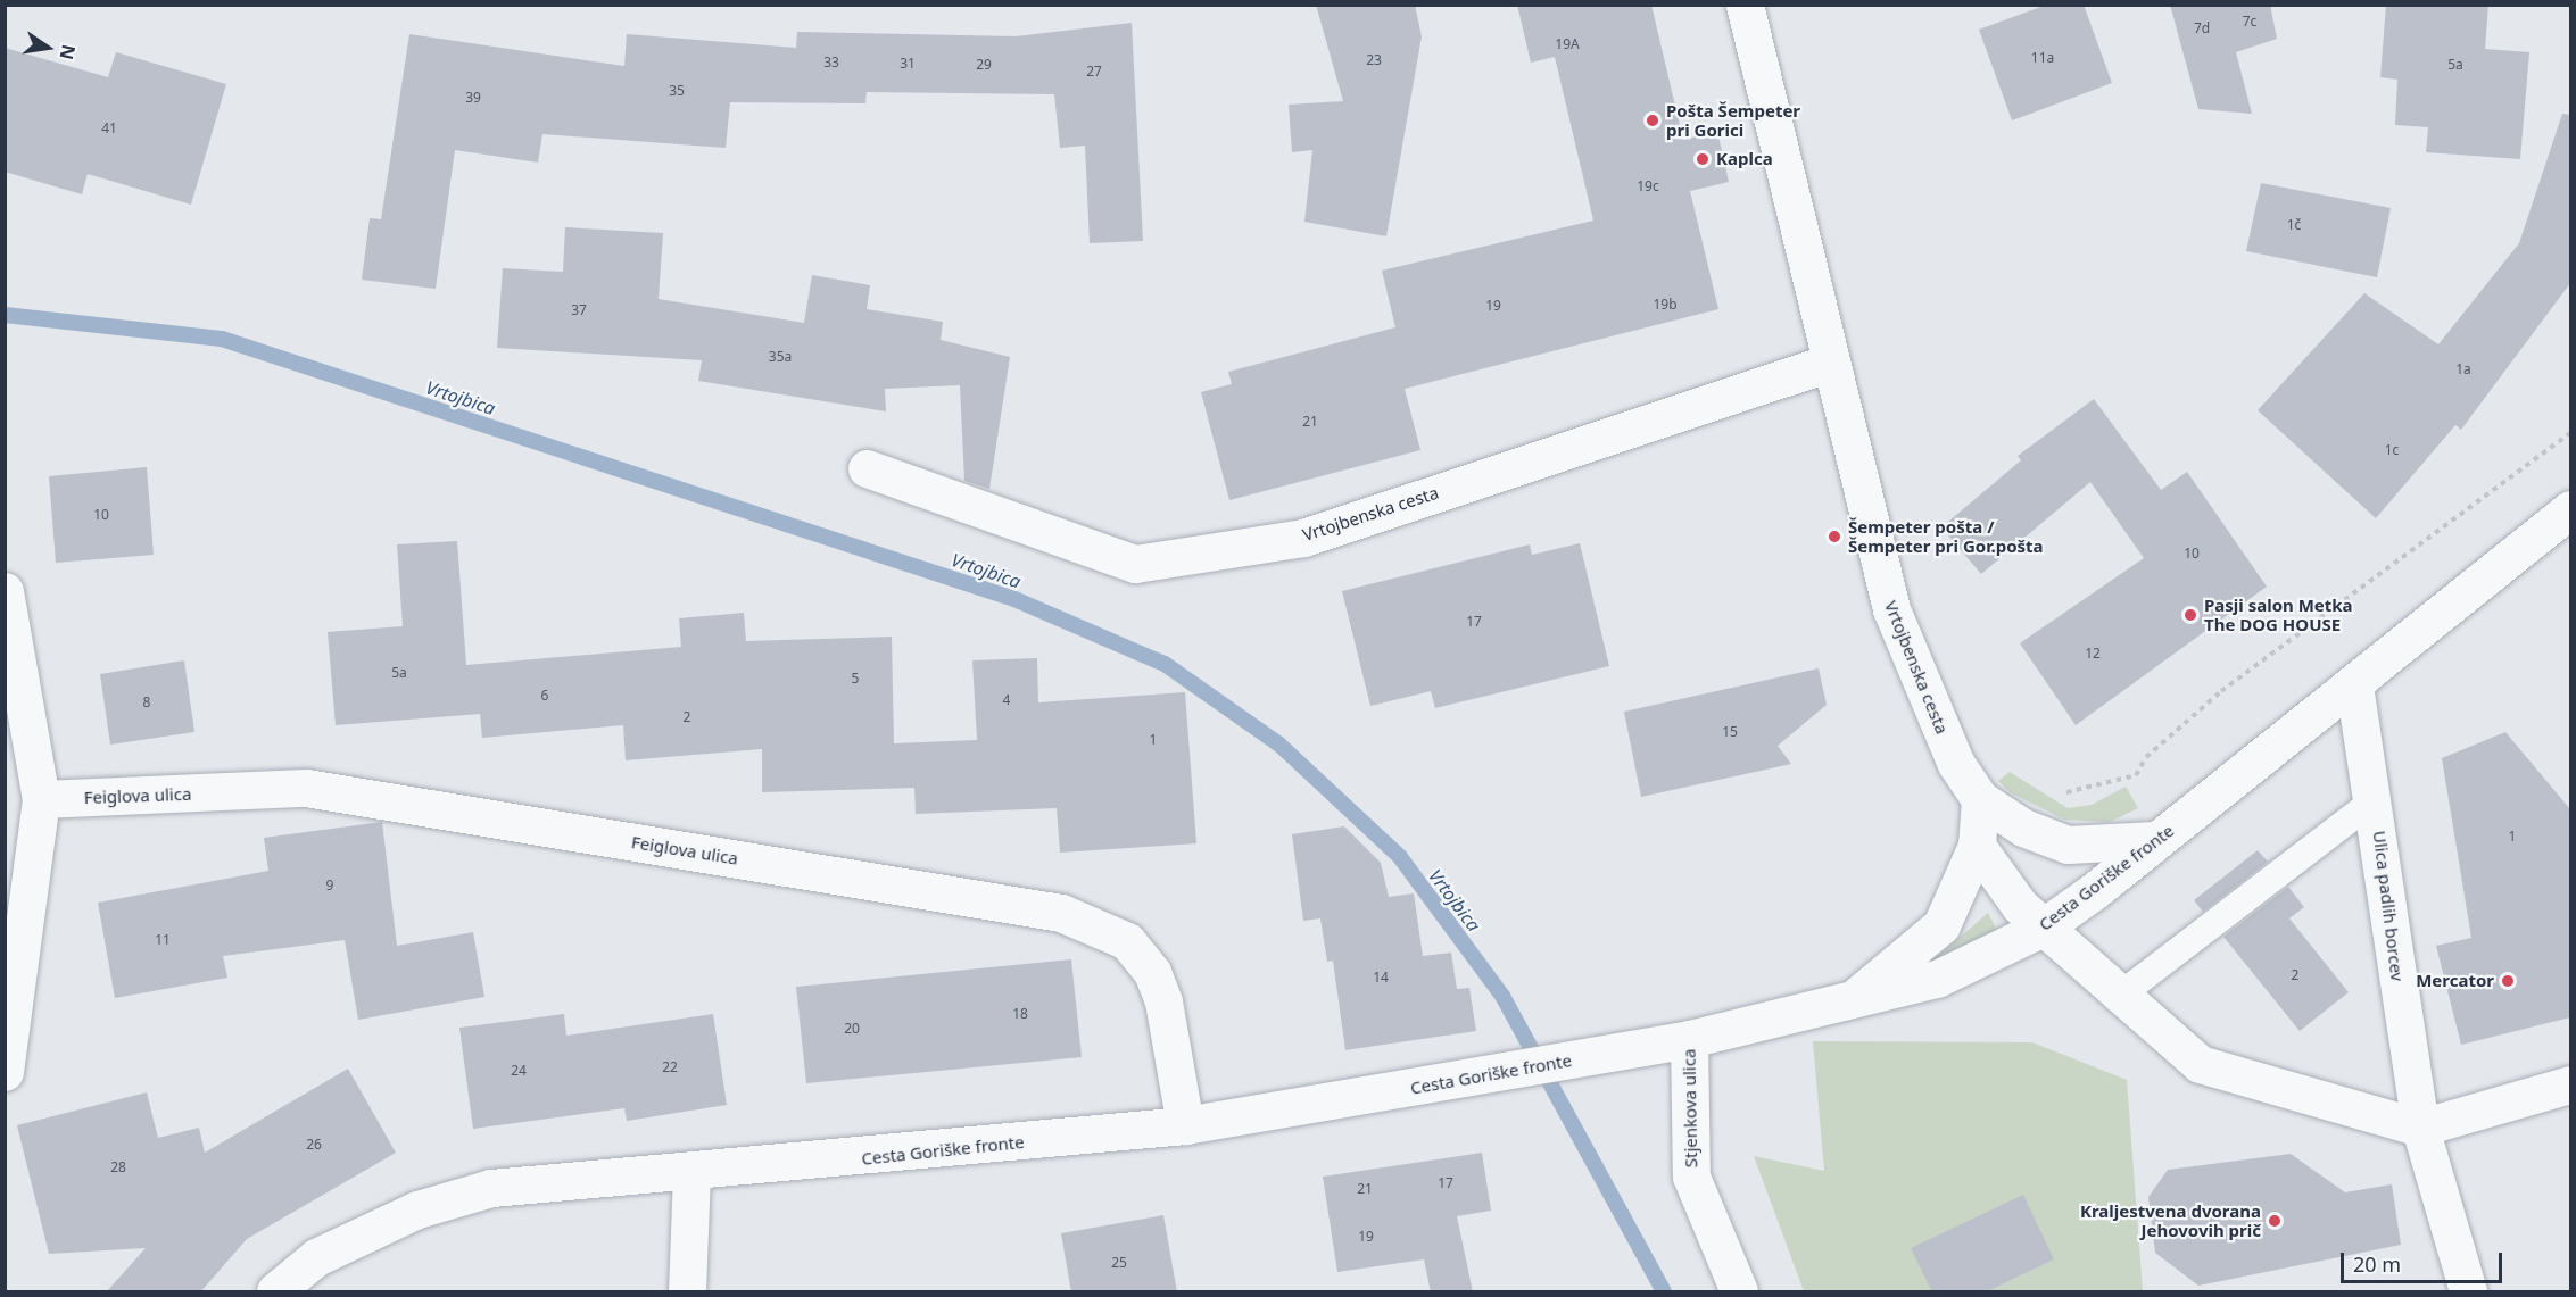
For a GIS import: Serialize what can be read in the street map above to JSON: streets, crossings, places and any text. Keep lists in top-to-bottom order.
{
  "streets": {
    "street": [
      "Vrtojbenska cesta",
      "Feiglova ulica",
      "Cesta Goriške fronte",
      "Ulica padlih borcev",
      "Stjenkova ulica"
    ]
  },
  "crossings": [
    ["Feiglova ulica", "Cesta Goriške fronte"],
    ["Cesta Goriške fronte", "Ulica padlih borcev"],
    ["Cesta Goriške fronte", "Stjenkova ulica"]
  ],
  "water": ["Vrtojbica"],
  "places": [
    "Pošta Šempeter pri Gorici",
    "Kaplca",
    "Šempeter pošta / Šempeter pri Gor.pošta",
    "Pasji salon Metka The DOG HOUSE",
    "Mercator",
    "Kraljestvena dvorana Jehovovih prič"
  ],
  "house_numbers": [
    "7c",
    "7d",
    "19A",
    "11a",
    "23",
    "33",
    "31",
    "29",
    "5a",
    "27",
    "35",
    "39",
    "41",
    "19c",
    "1č",
    "19b",
    "19",
    "37",
    "35a",
    "1a",
    "21",
    "1c",
    "10",
    "10",
    "17",
    "12",
    "5a",
    "5",
    "6",
    "4",
    "8",
    "2",
    "15",
    "1",
    "1",
    "9",
    "11",
    "2",
    "14",
    "18",
    "20",
    "22",
    "24",
    "26",
    "28",
    "17",
    "21",
    "19",
    "25"
  ],
  "scale_bar": "20 m",
  "north": "right"
}
